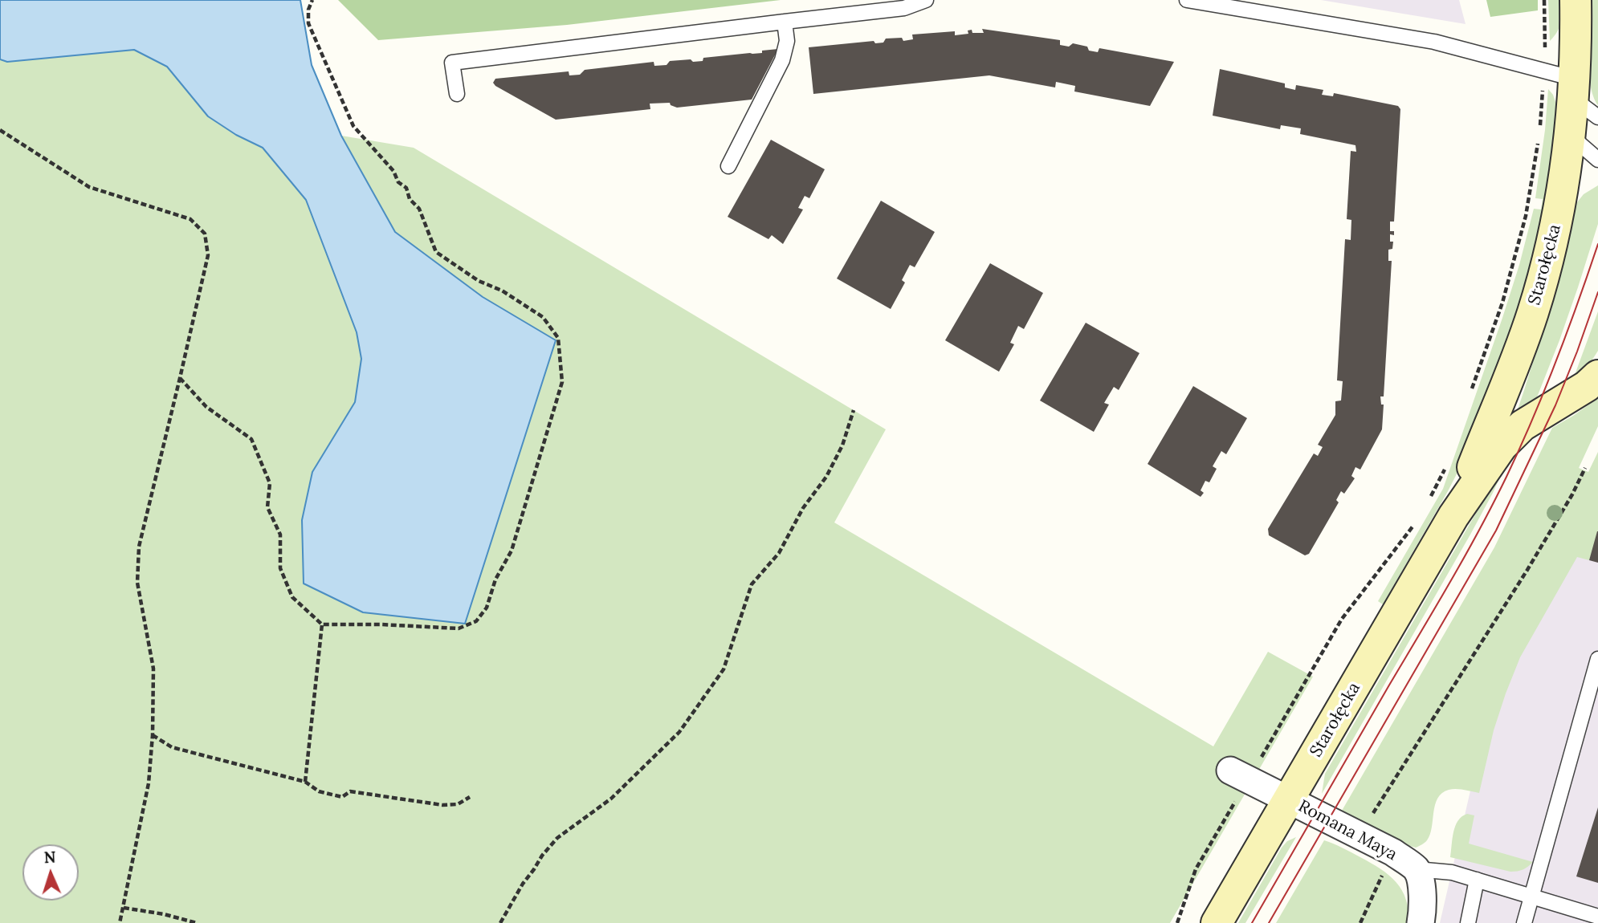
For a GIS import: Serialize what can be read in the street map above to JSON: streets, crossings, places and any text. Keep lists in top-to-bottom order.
{
  "streets": {
    "street": ["Starołęcka", "Romana Maya"]
  },
  "crossings": [
    ["Starołęcka", "Romana Maya"]
  ],
  "north": "top"
}
